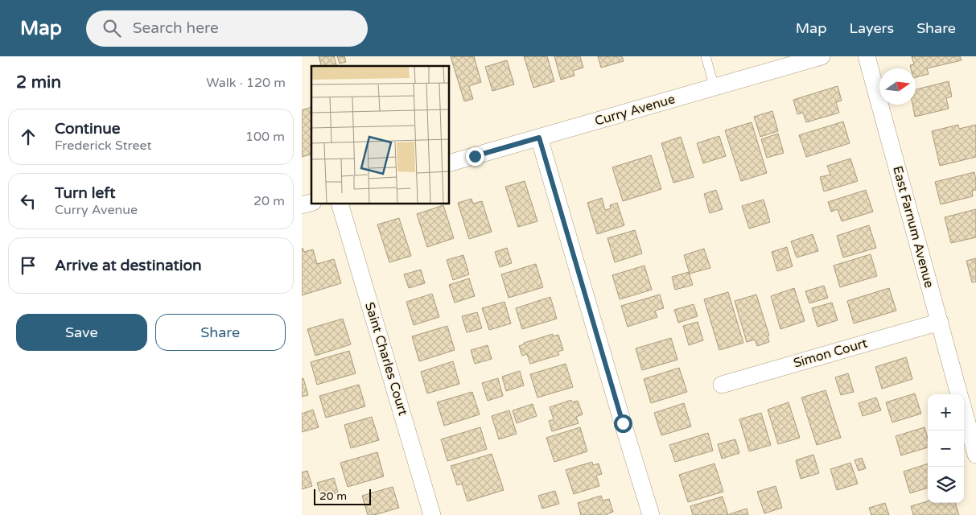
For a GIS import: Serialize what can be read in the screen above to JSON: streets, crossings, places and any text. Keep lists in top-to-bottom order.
{
  "streets": {
    "street": [
      "Curry Avenue",
      "East Farnum Avenue",
      "Simon Court",
      "Saint Charles Court"
    ]
  },
  "crossings": [
    ["East Farnum Avenue", "Simon Court"]
  ],
  "scale_bar": "20 m",
  "north": "right",
  "page": {
    "header": "Map",
    "search": "Search here",
    "nav": ["Map", "Layers", "Share"],
    "heading": ["2 min", "Walk · 120 m"],
    "list": [
      ["Continue", "Frederick Street", "100 m"],
      ["Turn left", "Curry Avenue", "20 m"],
      "Arrive at destination"
    ],
    "buttons": ["Save", "Share"],
    "map_buttons": ["+", "−"],
    "scale": "20 m"
  }
}
